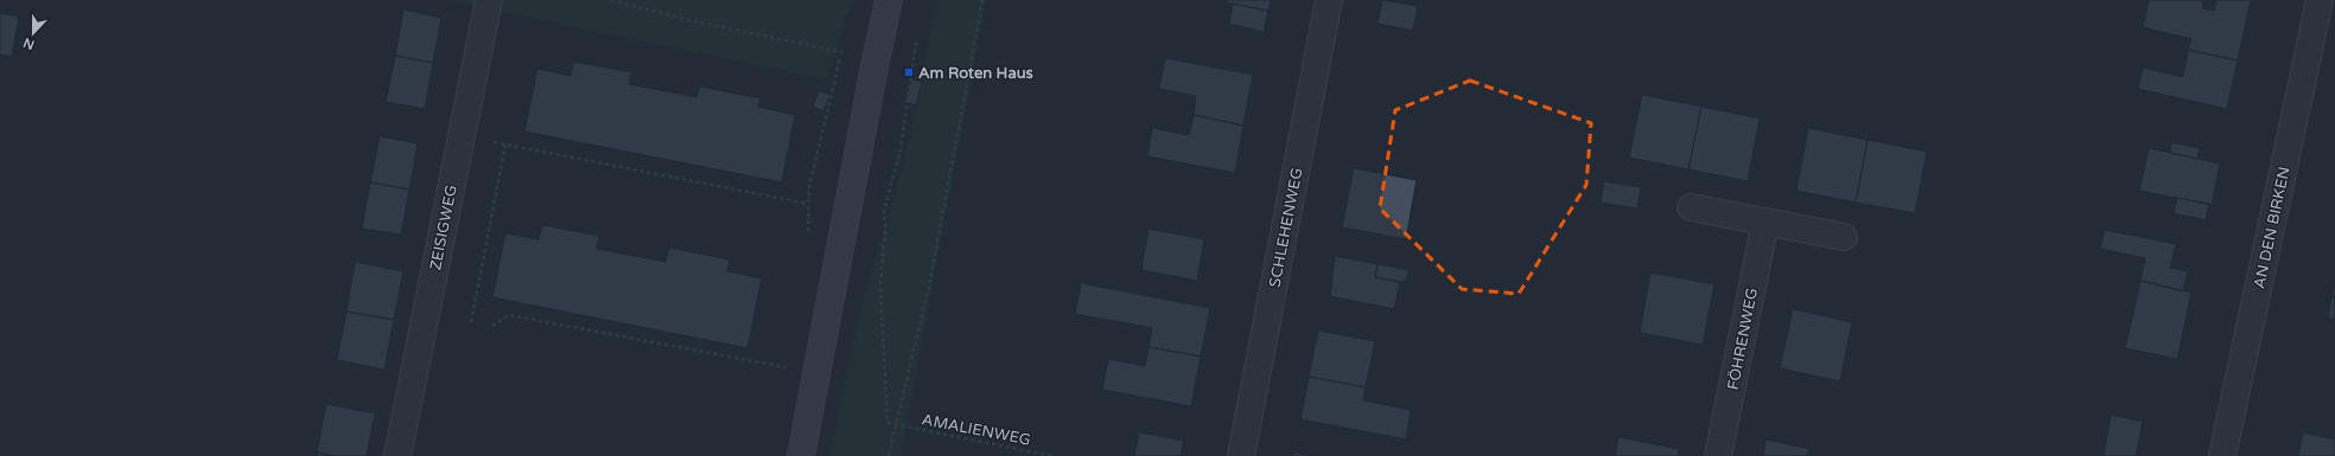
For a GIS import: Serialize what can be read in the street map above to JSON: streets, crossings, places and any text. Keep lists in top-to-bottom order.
{
  "streets": {
    "street": [
      "ZEISIGWEG",
      "SCHLEHENWEG",
      "AN DEN BIRKEN",
      "FÖHRENWEG"
    ],
    "path": ["AMALIENWEG"]
  },
  "places": {
    "transit": ["Am Roten Haus"]
  },
  "north": "bottom"
}
